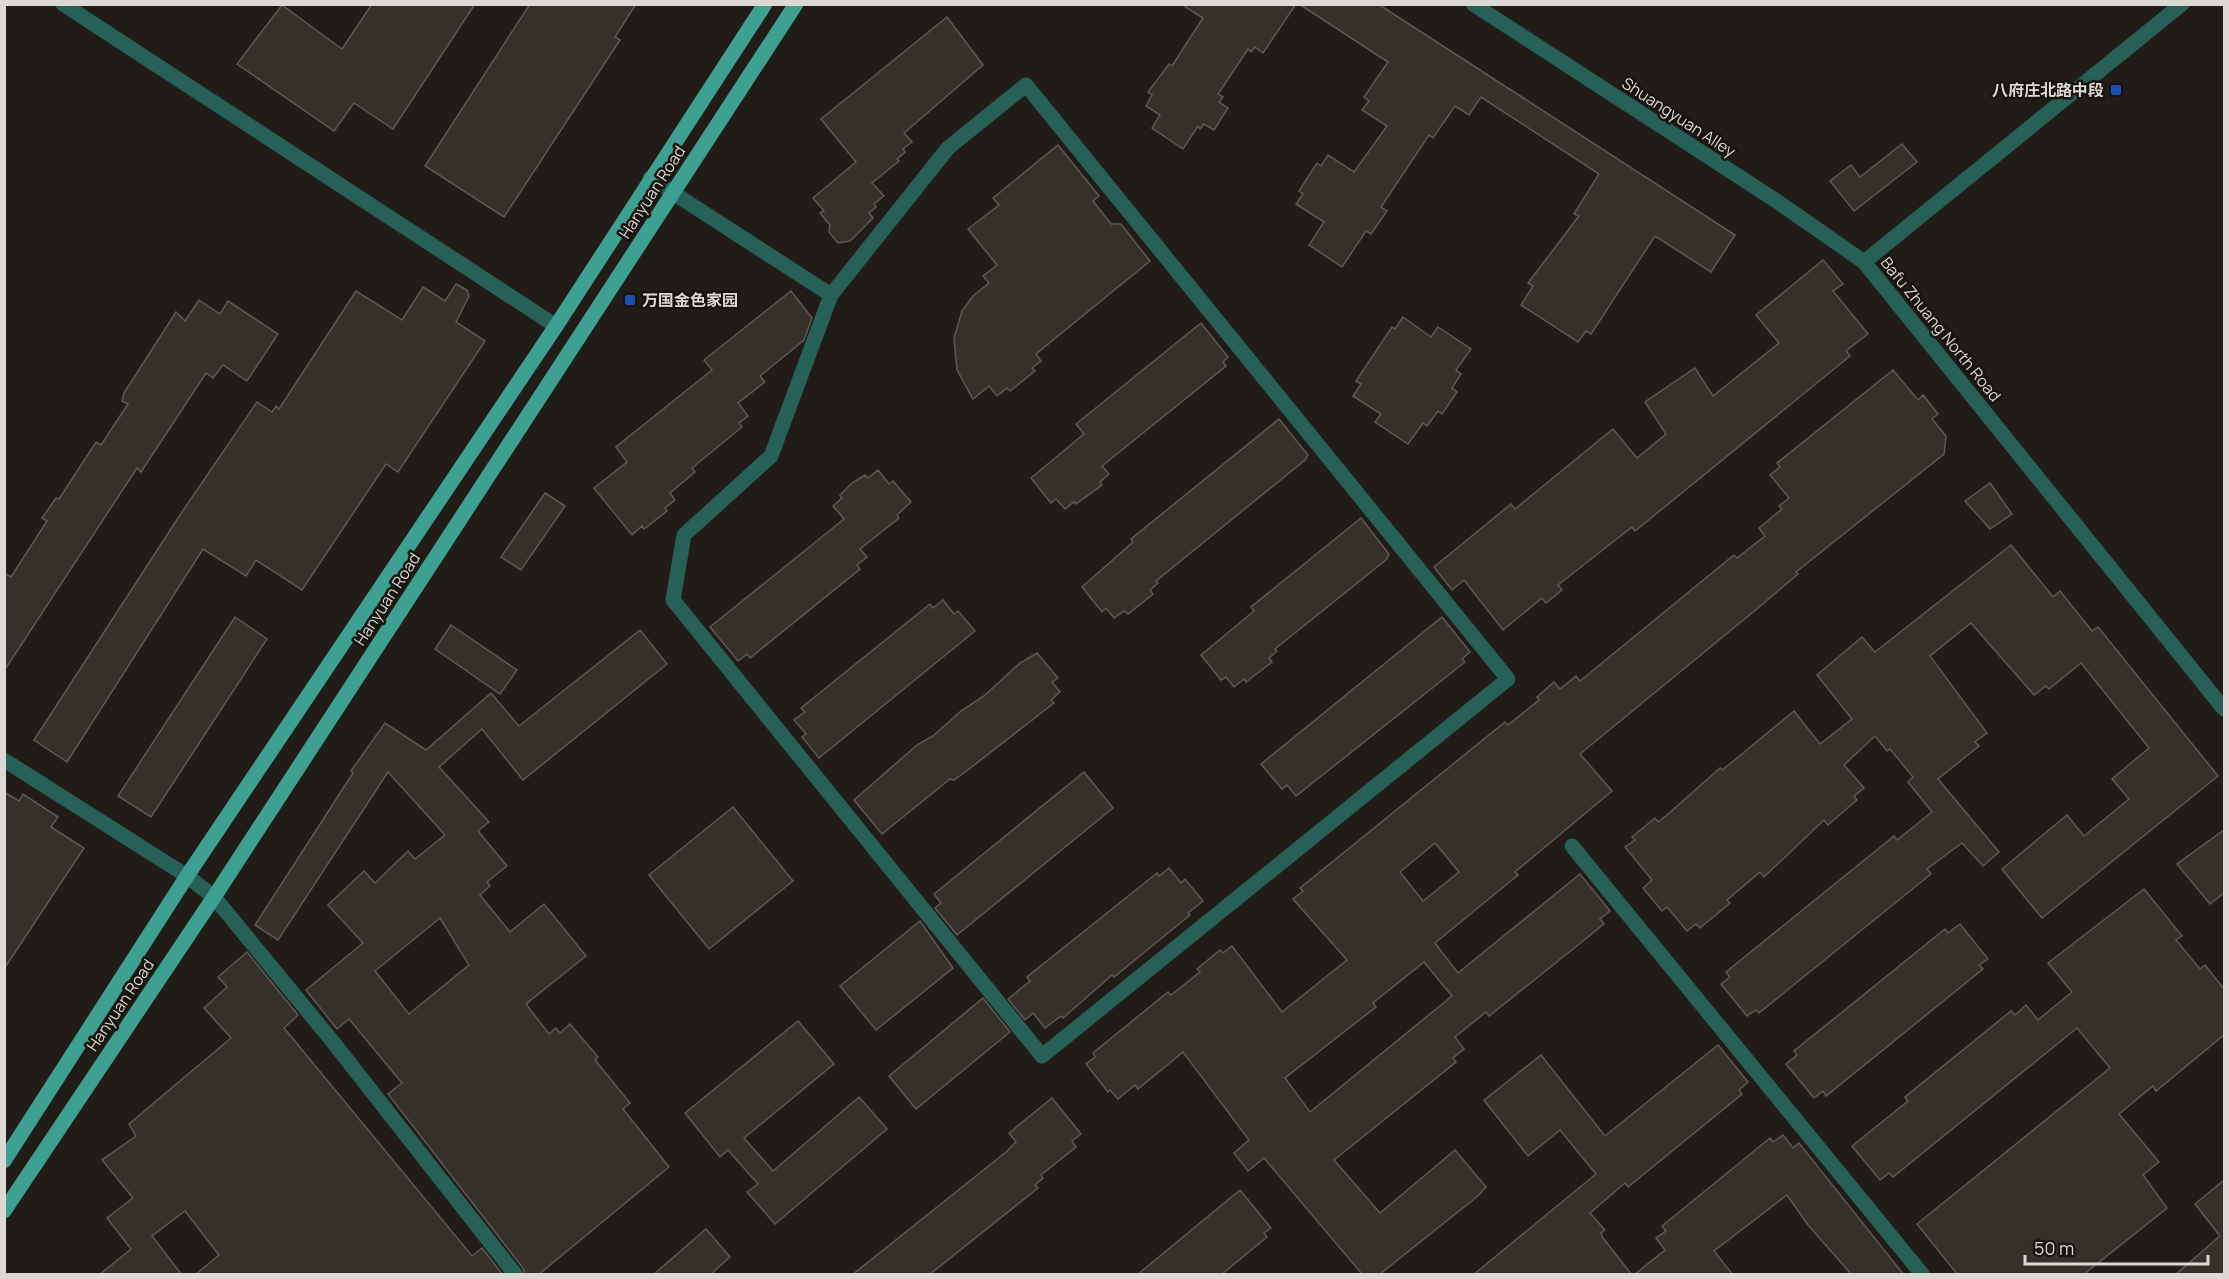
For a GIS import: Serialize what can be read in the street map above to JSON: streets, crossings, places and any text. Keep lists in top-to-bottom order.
{
  "streets": {
    "main road": ["Hanyuan Road"],
    "street": ["Shuangyuan Alley", "Bafu Zhuang North Road"]
  },
  "crossings": [
    ["Shuangyuan Alley", "Bafu Zhuang North Road"]
  ],
  "places": {
    "transit": ["八府庄北路中段", "万国金色家园"]
  },
  "scale_bar": "50 m"
}
